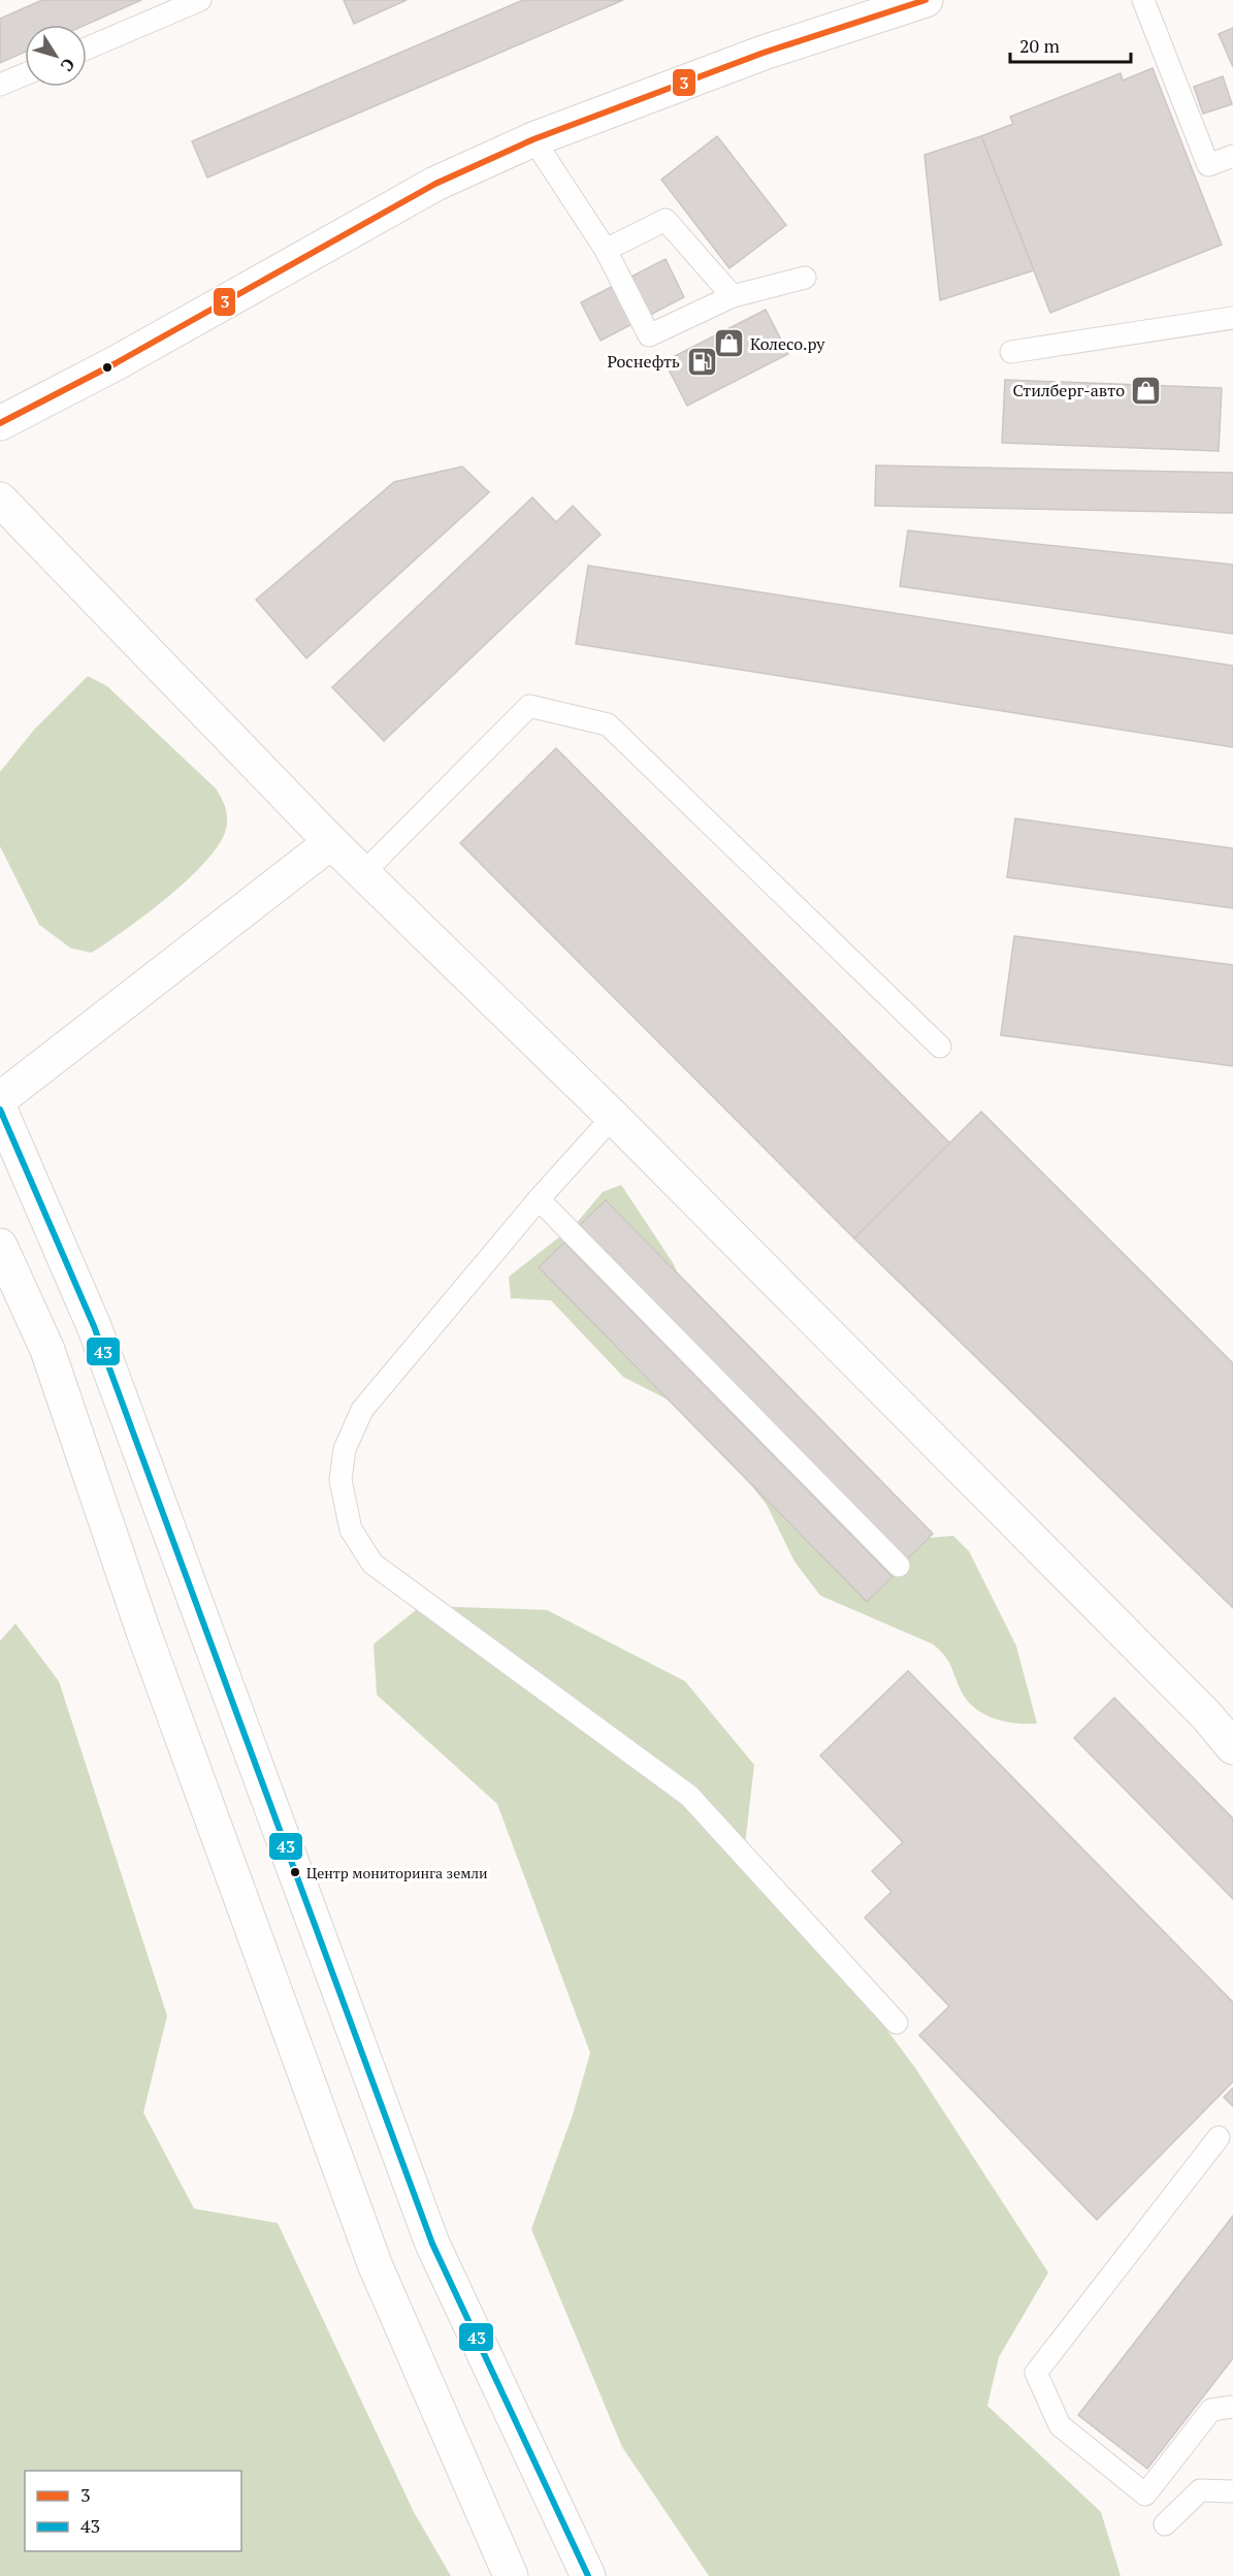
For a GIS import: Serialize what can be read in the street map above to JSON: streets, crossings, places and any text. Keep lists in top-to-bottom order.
{
  "places": {
    "shop": ["Колесо.ру", "Стилберг-авто"],
    "fuel station": ["Роснефть"],
    "other": ["Центр мониторинга земли"]
  },
  "lines": ["transit line 3", "transit line 43"],
  "legend": ["3", "43"],
  "scale_bar": "20 m",
  "north": "bottom right"
}
